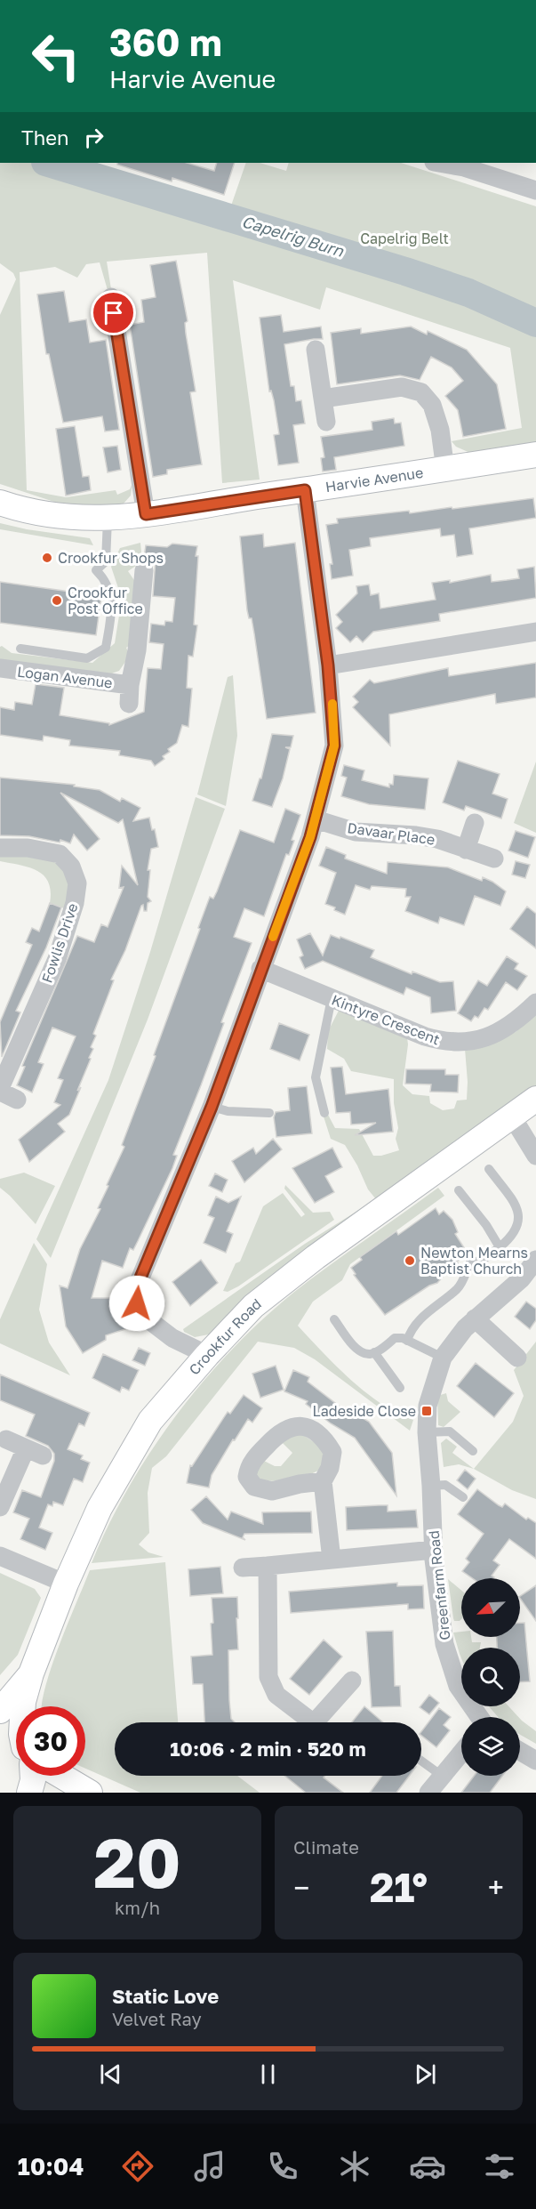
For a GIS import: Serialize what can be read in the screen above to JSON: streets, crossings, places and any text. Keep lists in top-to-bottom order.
{
  "streets": {
    "street": [
      "Harvie Avenue",
      "Logan Avenue",
      "Davaar Place",
      "Fowlis Drive",
      "Kintyre Crescent",
      "Crookfur Road",
      "Greenfarm Road"
    ]
  },
  "water": ["Capelrig Burn"],
  "parks": ["Capelrig Belt"],
  "places": {
    "other": ["Crookfur Shops", "Crookfur Post Office", "Newton Mearns Baptist Church"],
    "transit": ["Ladeside Close"]
  },
  "north": "bottom left",
  "page": {
    "turn": ["360 m", "Harvie Avenue"],
    "then": "Then",
    "limit": "30",
    "trip": "10:06 · 2 min · 520 m",
    "tile": [
      ["20", "km/h"],
      "Climate"
    ],
    "heat": ["−", "21°", "+"],
    "song": ["Static Love", "Velvet Ray"],
    "tabs": "10:04"
  }
}
